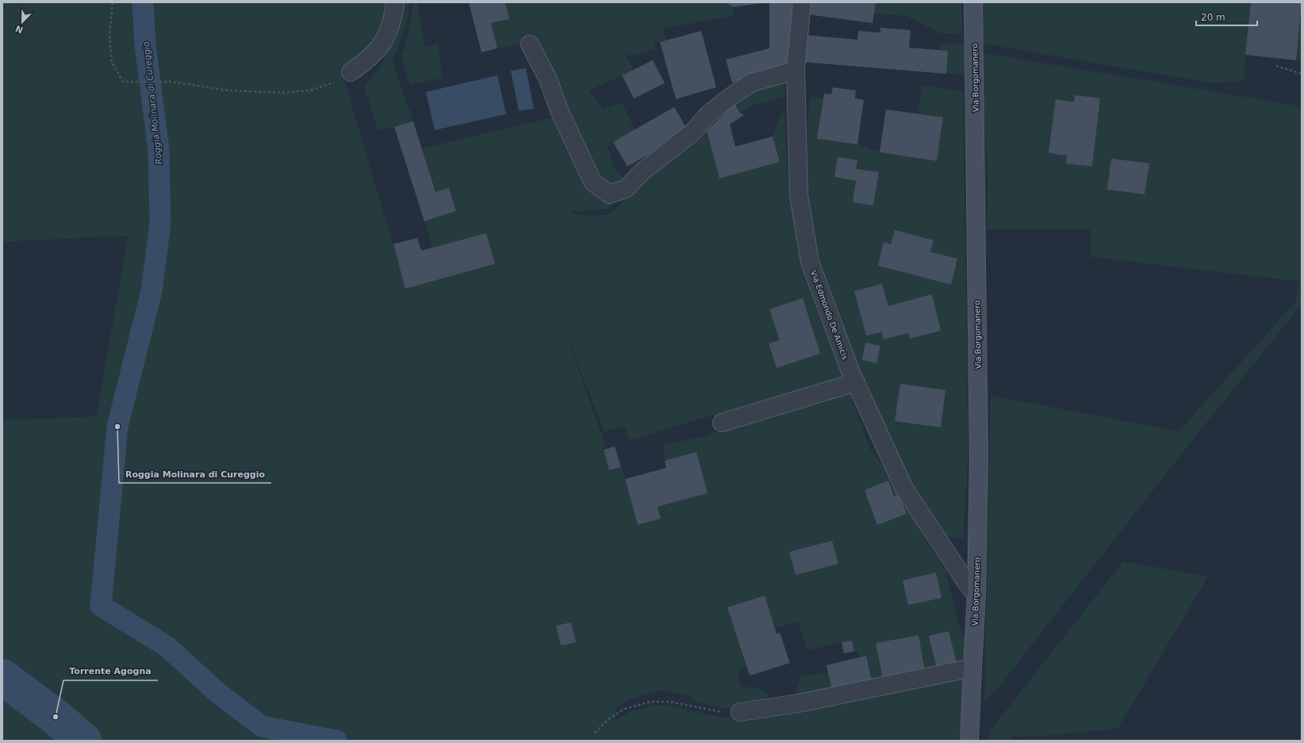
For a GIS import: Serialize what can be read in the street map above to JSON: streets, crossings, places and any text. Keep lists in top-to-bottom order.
{
  "streets": {
    "main road": ["Via Borgomanero"],
    "street": ["Via Edmondo De Amicis"]
  },
  "crossings": [
    ["Via Borgomanero", "Via Edmondo De Amicis"]
  ],
  "water": ["Roggia Molinara di Cureggio"],
  "places": ["Roggia Molinara di Cureggio", "Torrente Agogna"],
  "scale_bar": "20 m",
  "north": "bottom left"
}
